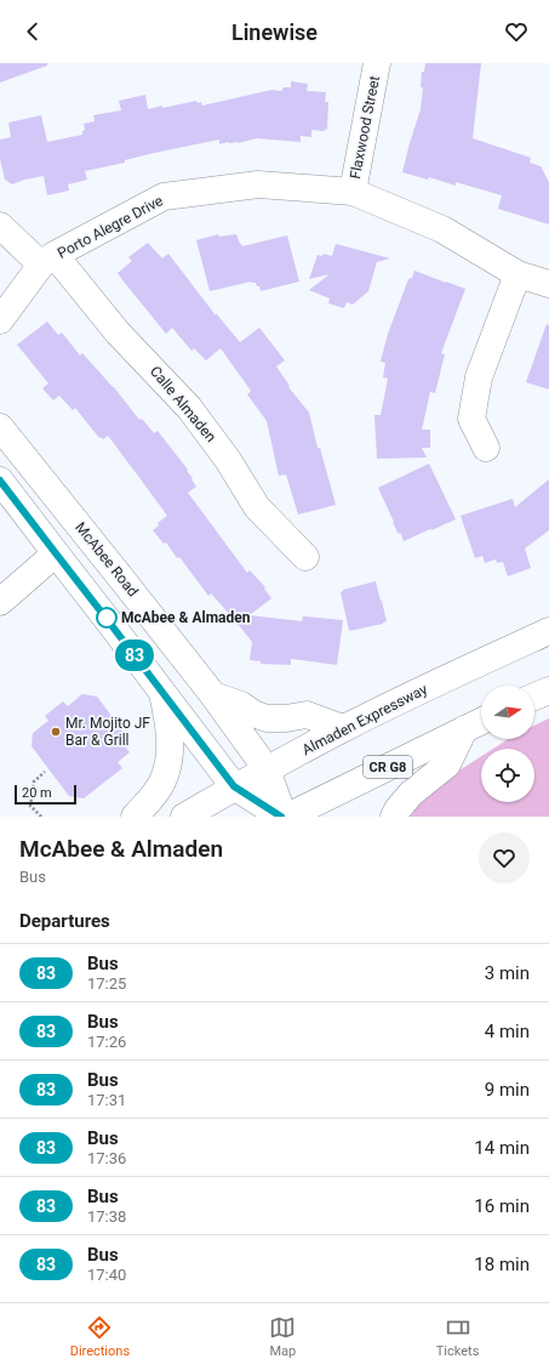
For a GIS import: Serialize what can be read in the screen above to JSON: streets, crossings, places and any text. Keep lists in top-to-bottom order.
{
  "streets": {
    "street": [
      "Flaxwood Street",
      "Porto Alegre Drive",
      "Calle Almaden",
      "McAbee Road",
      "Almaden Expressway",
      "CR G8"
    ]
  },
  "crossings": [
    ["Flaxwood Street", "Porto Alegre Drive"],
    ["Porto Alegre Drive", "Calle Almaden"],
    ["McAbee Road", "Almaden Expressway"]
  ],
  "places": ["McAbee & Almaden", "Mr. Mojito JF Bar & Grill"],
  "lines": ["bus line 83"],
  "scale_bar": "20 m",
  "north": "right",
  "page": {
    "header": "Linewise",
    "on_map": "83",
    "scale": "20 m",
    "heading": [
      ["McAbee & Almaden", "Bus"],
      "Departures"
    ],
    "list": [
      {
        "mark": "83",
        "name": "Bus",
        "note": "17:25",
        "value": "3 min"
      },
      {
        "mark": "83",
        "name": "Bus",
        "note": "17:26",
        "value": "4 min"
      },
      {
        "mark": "83",
        "name": "Bus",
        "note": "17:31",
        "value": "9 min"
      },
      {
        "mark": "83",
        "name": "Bus",
        "note": "17:36",
        "value": "14 min"
      },
      {
        "mark": "83",
        "name": "Bus",
        "note": "17:38",
        "value": "16 min"
      },
      {
        "mark": "83",
        "name": "Bus",
        "note": "17:40",
        "value": "18 min"
      }
    ],
    "tabs": ["Directions", "Map", "Tickets"]
  }
}
